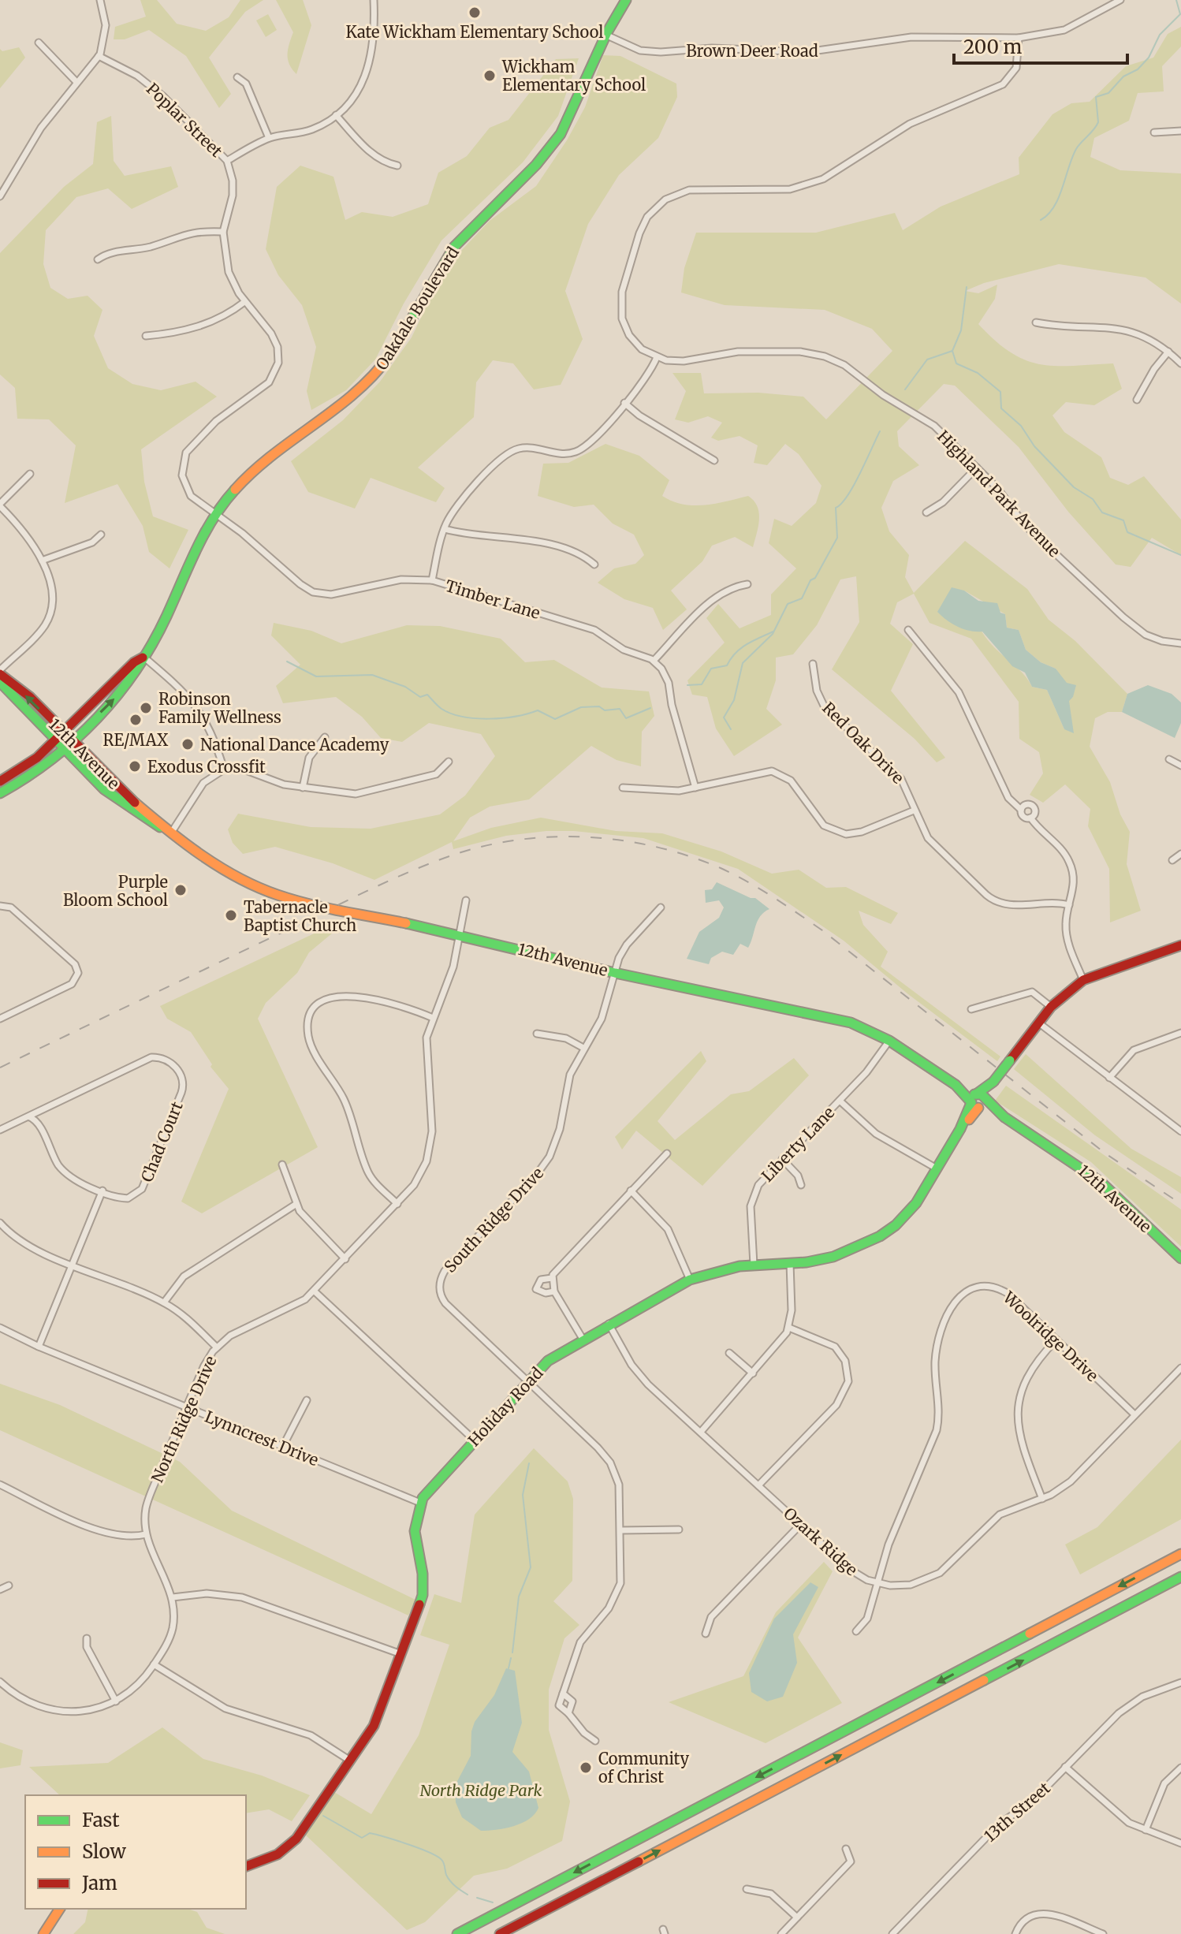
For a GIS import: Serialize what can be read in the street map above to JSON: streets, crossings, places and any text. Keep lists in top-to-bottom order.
{
  "streets": {
    "main road": ["Oakdale Boulevard", "12th Avenue", "Holiday Road"],
    "street": [
      "Brown Deer Road",
      "Poplar Street",
      "Highland Park Avenue",
      "Timber Lane",
      "Red Oak Drive",
      "Chad Court",
      "Liberty Lane",
      "South Ridge Drive",
      "Woolridge Drive",
      "North Ridge Drive",
      "Lynncrest Drive",
      "Ozark Ridge",
      "13th Street"
    ]
  },
  "crossings": [
    ["Brown Deer Road", "Oakdale Boulevard"],
    ["Poplar Street", "Oakdale Boulevard"],
    ["Poplar Street", "Timber Lane"],
    ["Oakdale Boulevard", "Timber Lane"],
    ["Oakdale Boulevard", "12th Avenue"],
    ["12th Avenue", "Liberty Lane"],
    ["12th Avenue", "South Ridge Drive"],
    ["12th Avenue", "Holiday Road"],
    ["12th Avenue", "North Ridge Drive"],
    ["Liberty Lane", "Holiday Road"],
    ["South Ridge Drive", "Holiday Road"],
    ["Woolridge Drive", "Ozark Ridge"],
    ["Holiday Road", "Lynncrest Drive"],
    ["Holiday Road", "Ozark Ridge"],
    ["North Ridge Drive", "Lynncrest Drive"]
  ],
  "parks": ["North Ridge Park"],
  "places": [
    "Kate Wickham Elementary School",
    "Wickham Elementary School",
    "Robinson Family Wellness",
    "RE/MAX",
    "National Dance Academy",
    "Exodus Crossfit",
    "Purple Bloom School",
    "Tabernacle Baptist Church",
    "Community of Christ"
  ],
  "legend": ["Fast", "Slow", "Jam"],
  "scale_bar": "200 m"
}
